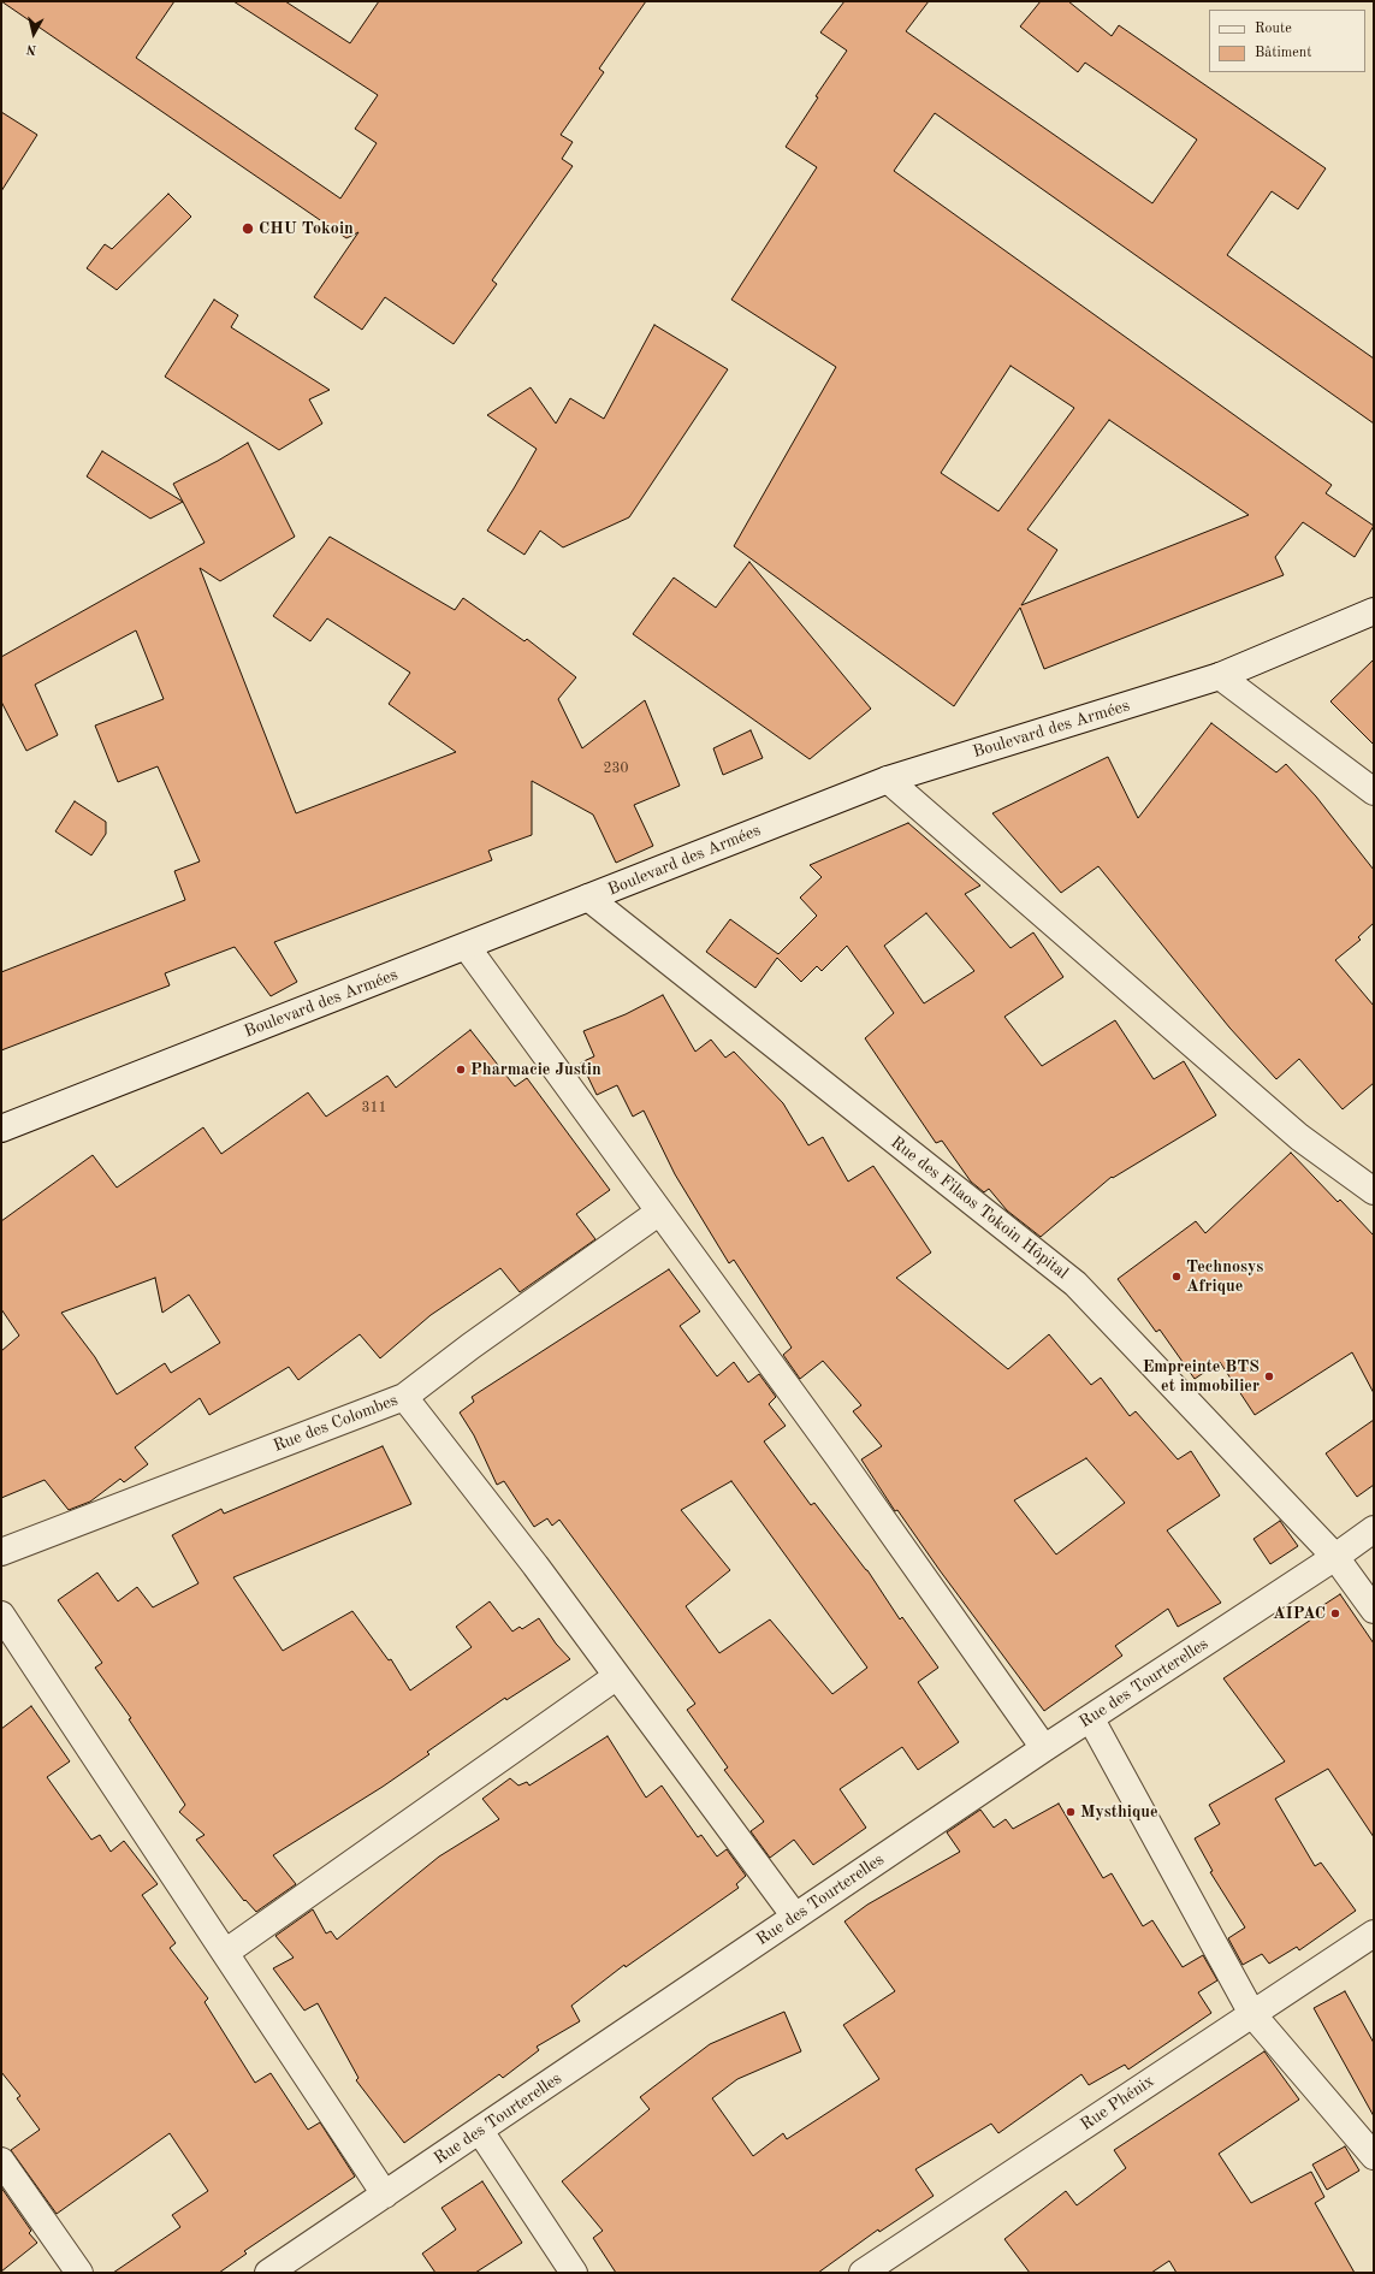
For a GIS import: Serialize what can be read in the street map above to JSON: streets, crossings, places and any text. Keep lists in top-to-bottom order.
{
  "streets": {
    "street": [
      "Boulevard des Armées",
      "Rue des Filaos Tokoin Hôpital",
      "Rue des Colombes",
      "Rue des Tourterelles",
      "Rue Phénix"
    ]
  },
  "crossings": [
    ["Boulevard des Armées", "Rue des Filaos Tokoin Hôpital"],
    ["Rue des Filaos Tokoin Hôpital", "Rue des Tourterelles"]
  ],
  "places": [
    "CHU Tokoin",
    "Pharmacie Justin",
    "Technosys Afrique",
    "Empreinte BTS et immobilier",
    "AIPAC",
    "Mysthique"
  ],
  "house_numbers": ["230", "311"],
  "legend": ["Route", "Bâtiment"],
  "north": "bottom"
}
